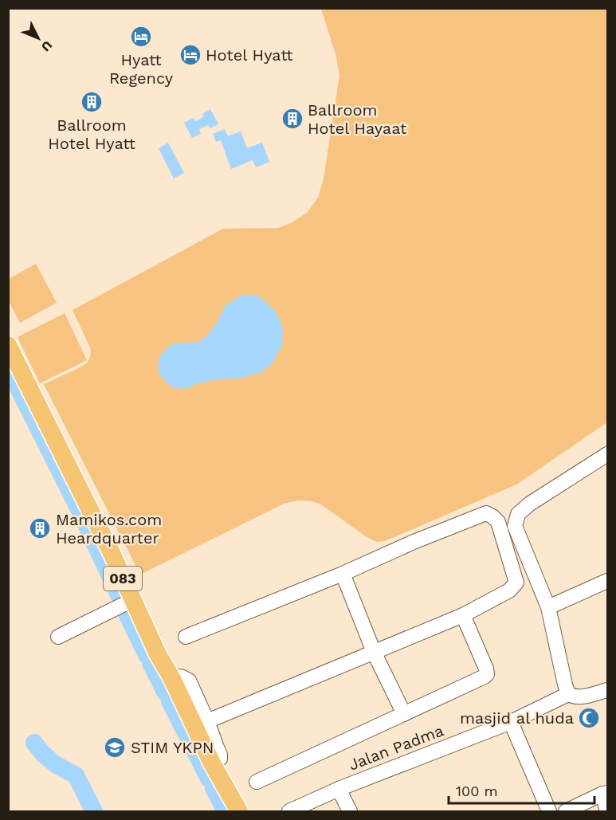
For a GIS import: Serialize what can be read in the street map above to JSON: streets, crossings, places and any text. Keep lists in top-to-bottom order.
{
  "streets": {
    "main road": ["083"],
    "street": ["Jalan Padma"]
  },
  "places": {
    "hotel": ["Hyatt Regency", "Hotel Hyatt"],
    "building": ["Ballroom Hotel Hyatt", "Ballroom Hotel Hayaat", "Mamikos.com Heardquarter"],
    "mosque": ["masjid al huda"],
    "school or university": ["STIM YKPN"]
  },
  "scale_bar": "100 m",
  "north": "bottom right"
}
